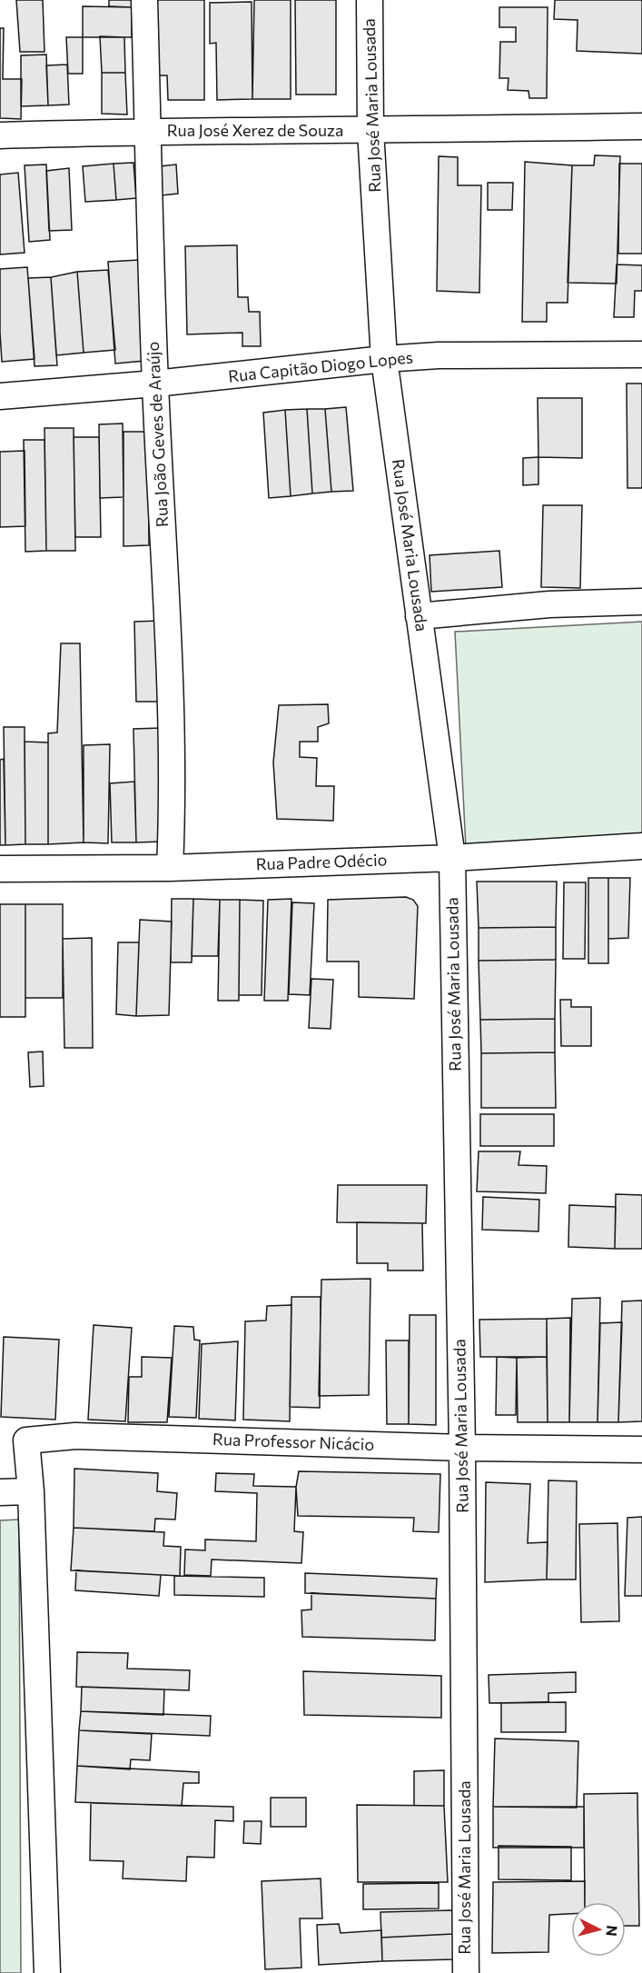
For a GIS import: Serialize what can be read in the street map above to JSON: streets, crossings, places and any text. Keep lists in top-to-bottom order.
{
  "streets": {
    "street": [
      "Rua José Maria Lousada",
      "Rua José Xerez de Souza",
      "Rua Capitão Diogo Lopes",
      "Rua João Geves de Araújo",
      "Rua Padre Odécio",
      "Rua Professor Nicácio"
    ]
  },
  "crossings": [
    ["Rua José Maria Lousada", "Rua José Xerez de Souza"],
    ["Rua José Maria Lousada", "Rua Capitão Diogo Lopes"],
    ["Rua José Maria Lousada", "Rua Padre Odécio"],
    ["Rua José Maria Lousada", "Rua Professor Nicácio"],
    ["Rua José Xerez de Souza", "Rua João Geves de Araújo"],
    ["Rua Capitão Diogo Lopes", "Rua João Geves de Araújo"],
    ["Rua João Geves de Araújo", "Rua Padre Odécio"]
  ],
  "north": "right"
}
